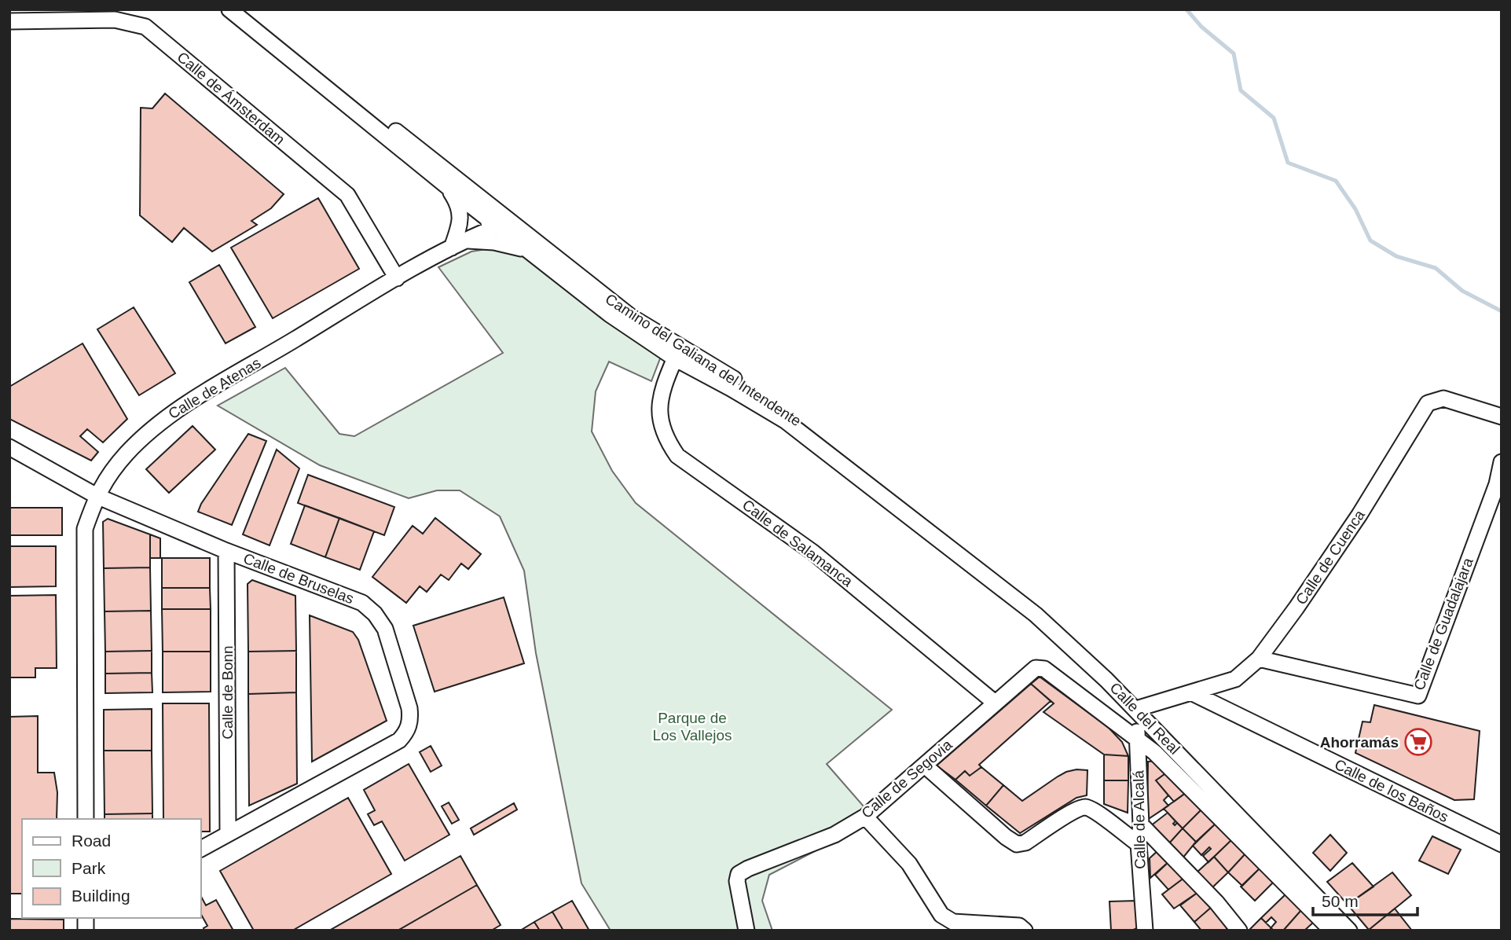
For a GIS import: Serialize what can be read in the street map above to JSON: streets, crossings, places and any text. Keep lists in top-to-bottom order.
{
  "streets": {
    "street": [
      "Calle de Ámsterdam",
      "Camino del Galiana del Intendente",
      "Calle de Atenas",
      "Calle de Salamanca",
      "Calle de Cuenca",
      "Calle de Bruselas",
      "Calle de Guadalajara",
      "Calle de Bonn",
      "Calle del Real",
      "Calle de Segovia",
      "Calle de los Baños",
      "Calle de Alcalá"
    ]
  },
  "crossings": [
    ["Calle de Ámsterdam", "Calle de Atenas"],
    ["Camino del Galiana del Intendente", "Calle de Atenas"],
    ["Camino del Galiana del Intendente", "Calle de Salamanca"],
    ["Camino del Galiana del Intendente", "Calle del Real"],
    ["Calle de Atenas", "Calle de Bruselas"],
    ["Calle de Salamanca", "Calle de Segovia"],
    ["Calle de Cuenca", "Calle de Guadalajara"],
    ["Calle de Cuenca", "Calle del Real"],
    ["Calle de Cuenca", "Calle de los Baños"],
    ["Calle de Cuenca", "Calle de Alcalá"],
    ["Calle de Bruselas", "Calle de Bonn"],
    ["Calle del Real", "Calle de Alcalá"],
    ["Calle de Segovia", "Calle de Alcalá"]
  ],
  "parks": ["Parque de Los Vallejos"],
  "places": {
    "supermarket": ["Ahorramás"]
  },
  "legend": ["Road", "Park", "Building"],
  "scale_bar": "50 m"
}
